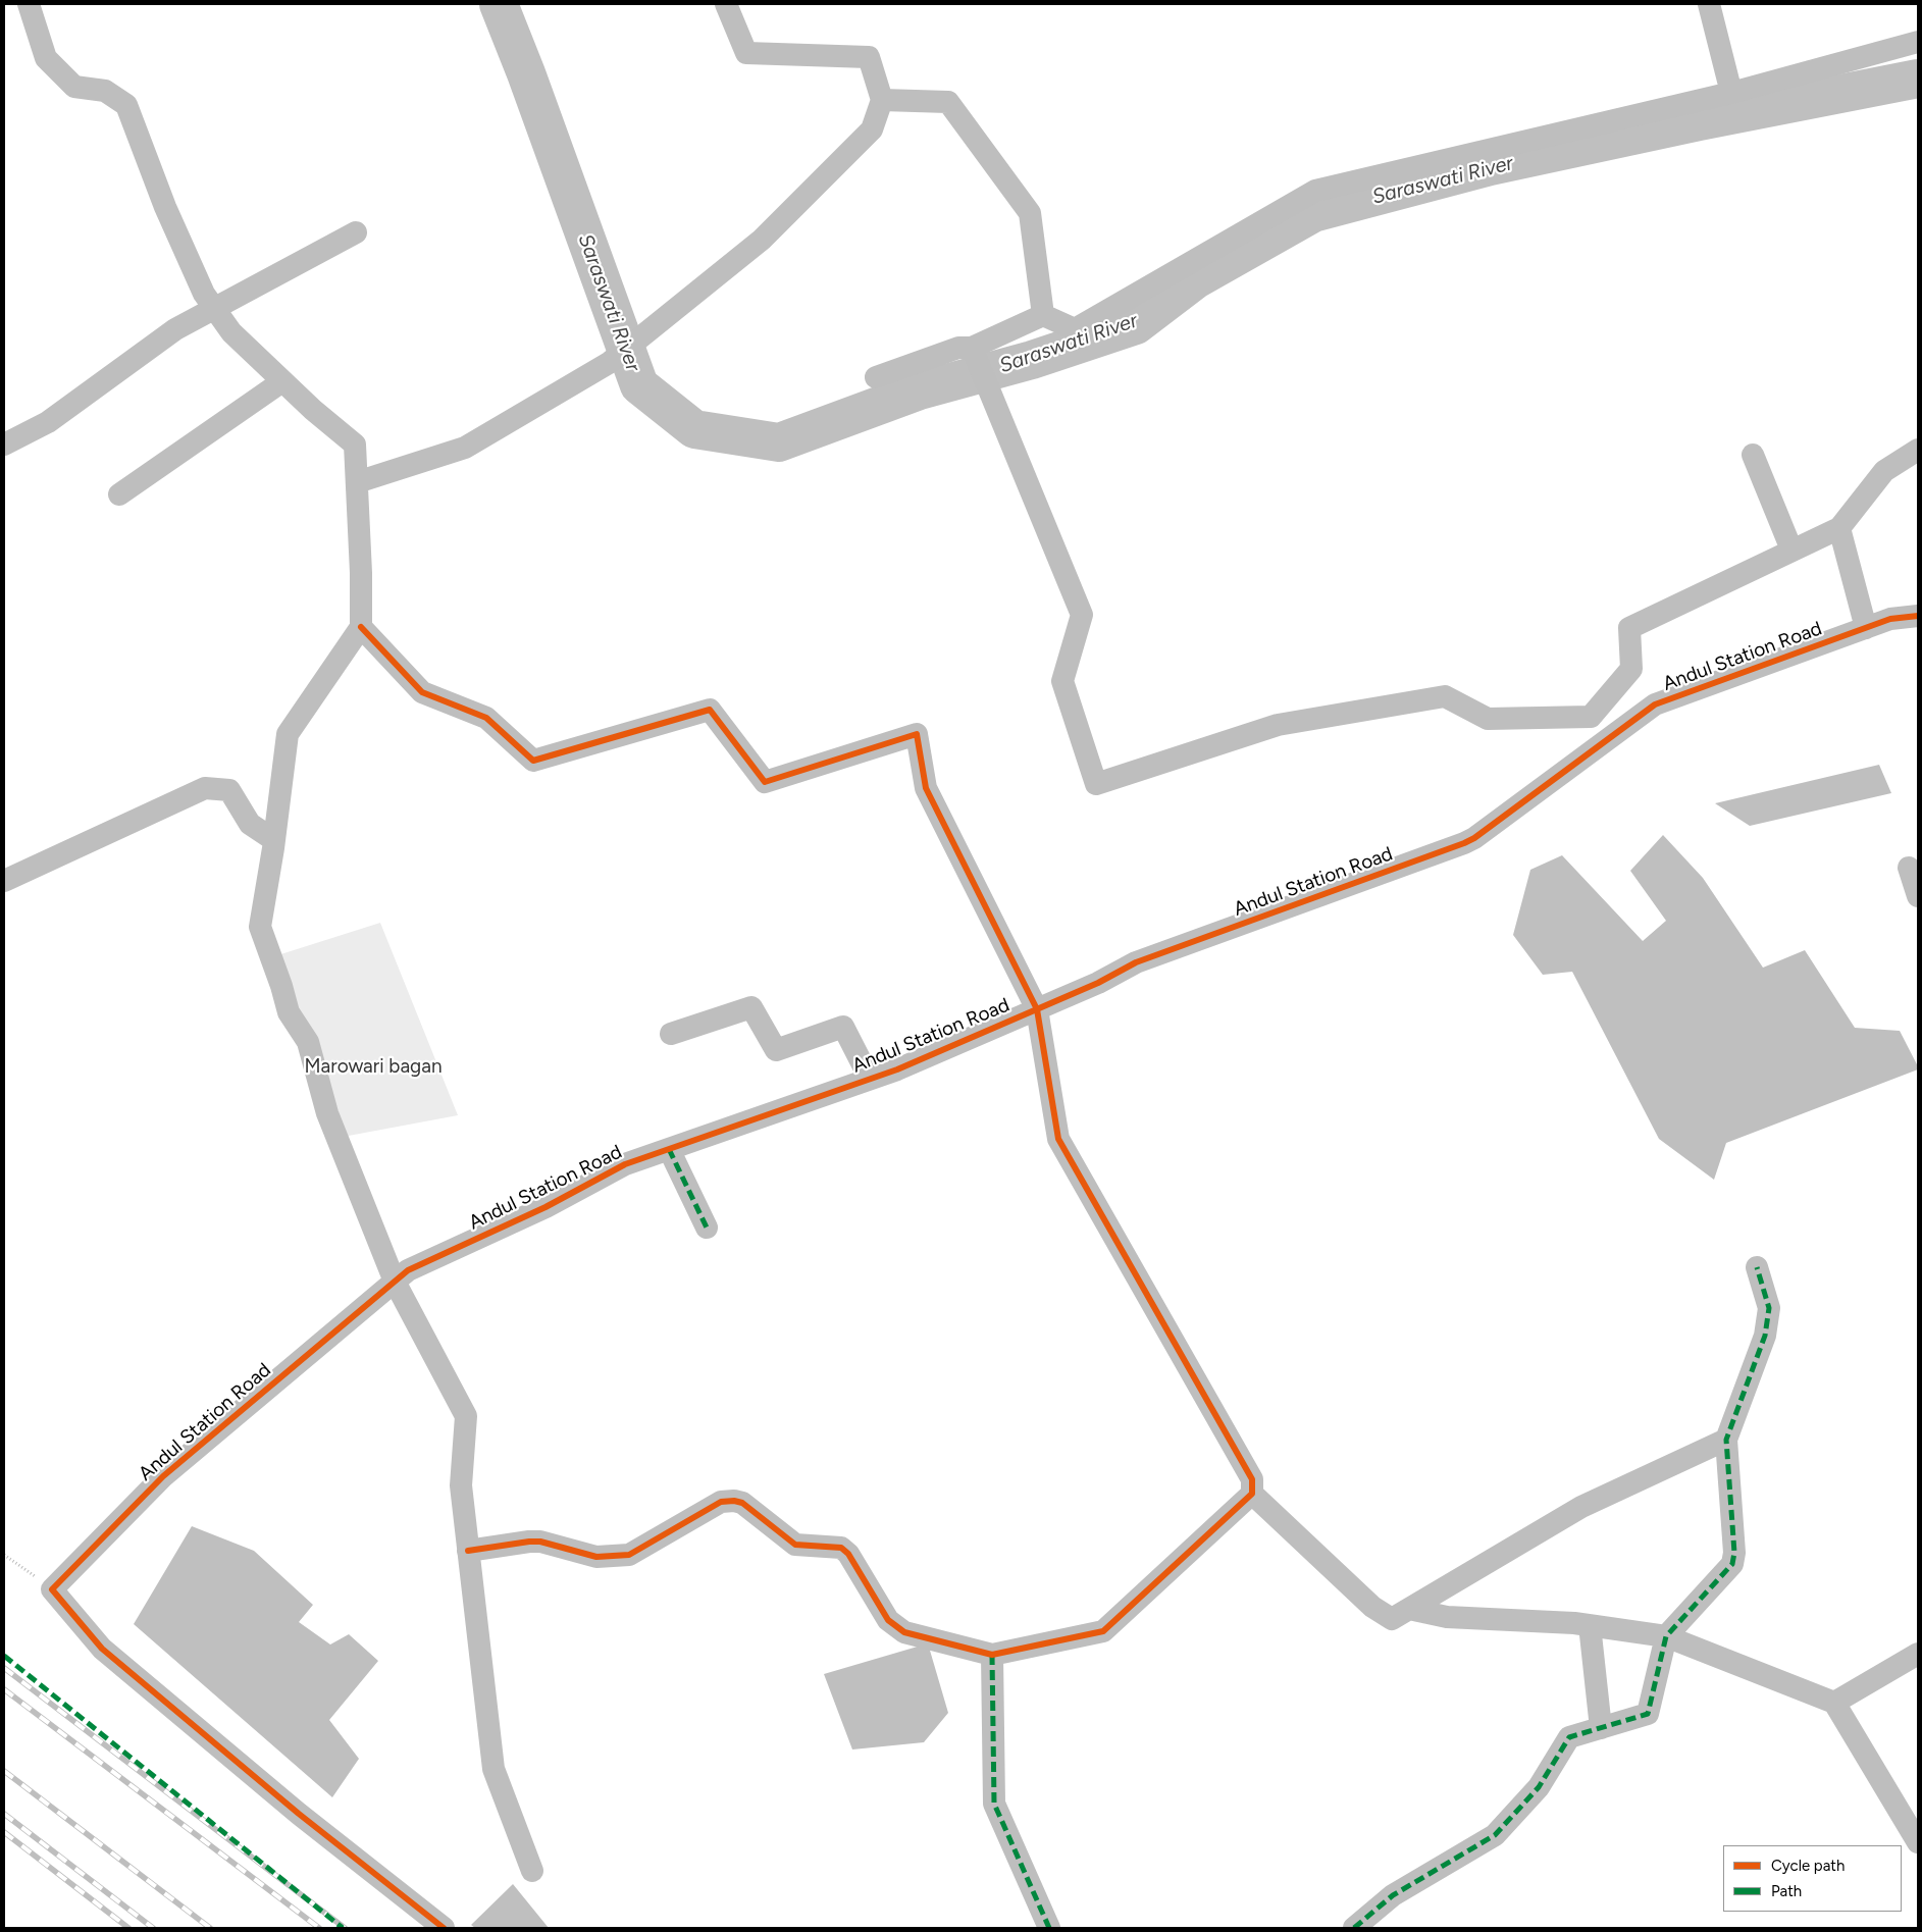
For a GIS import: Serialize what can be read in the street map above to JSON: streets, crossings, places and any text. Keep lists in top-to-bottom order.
{
  "streets": {
    "street": ["Andul Station Road"]
  },
  "water": ["Saraswati River"],
  "parks": ["Marowari bagan"],
  "legend": ["Cycle path", "Path"]
}
